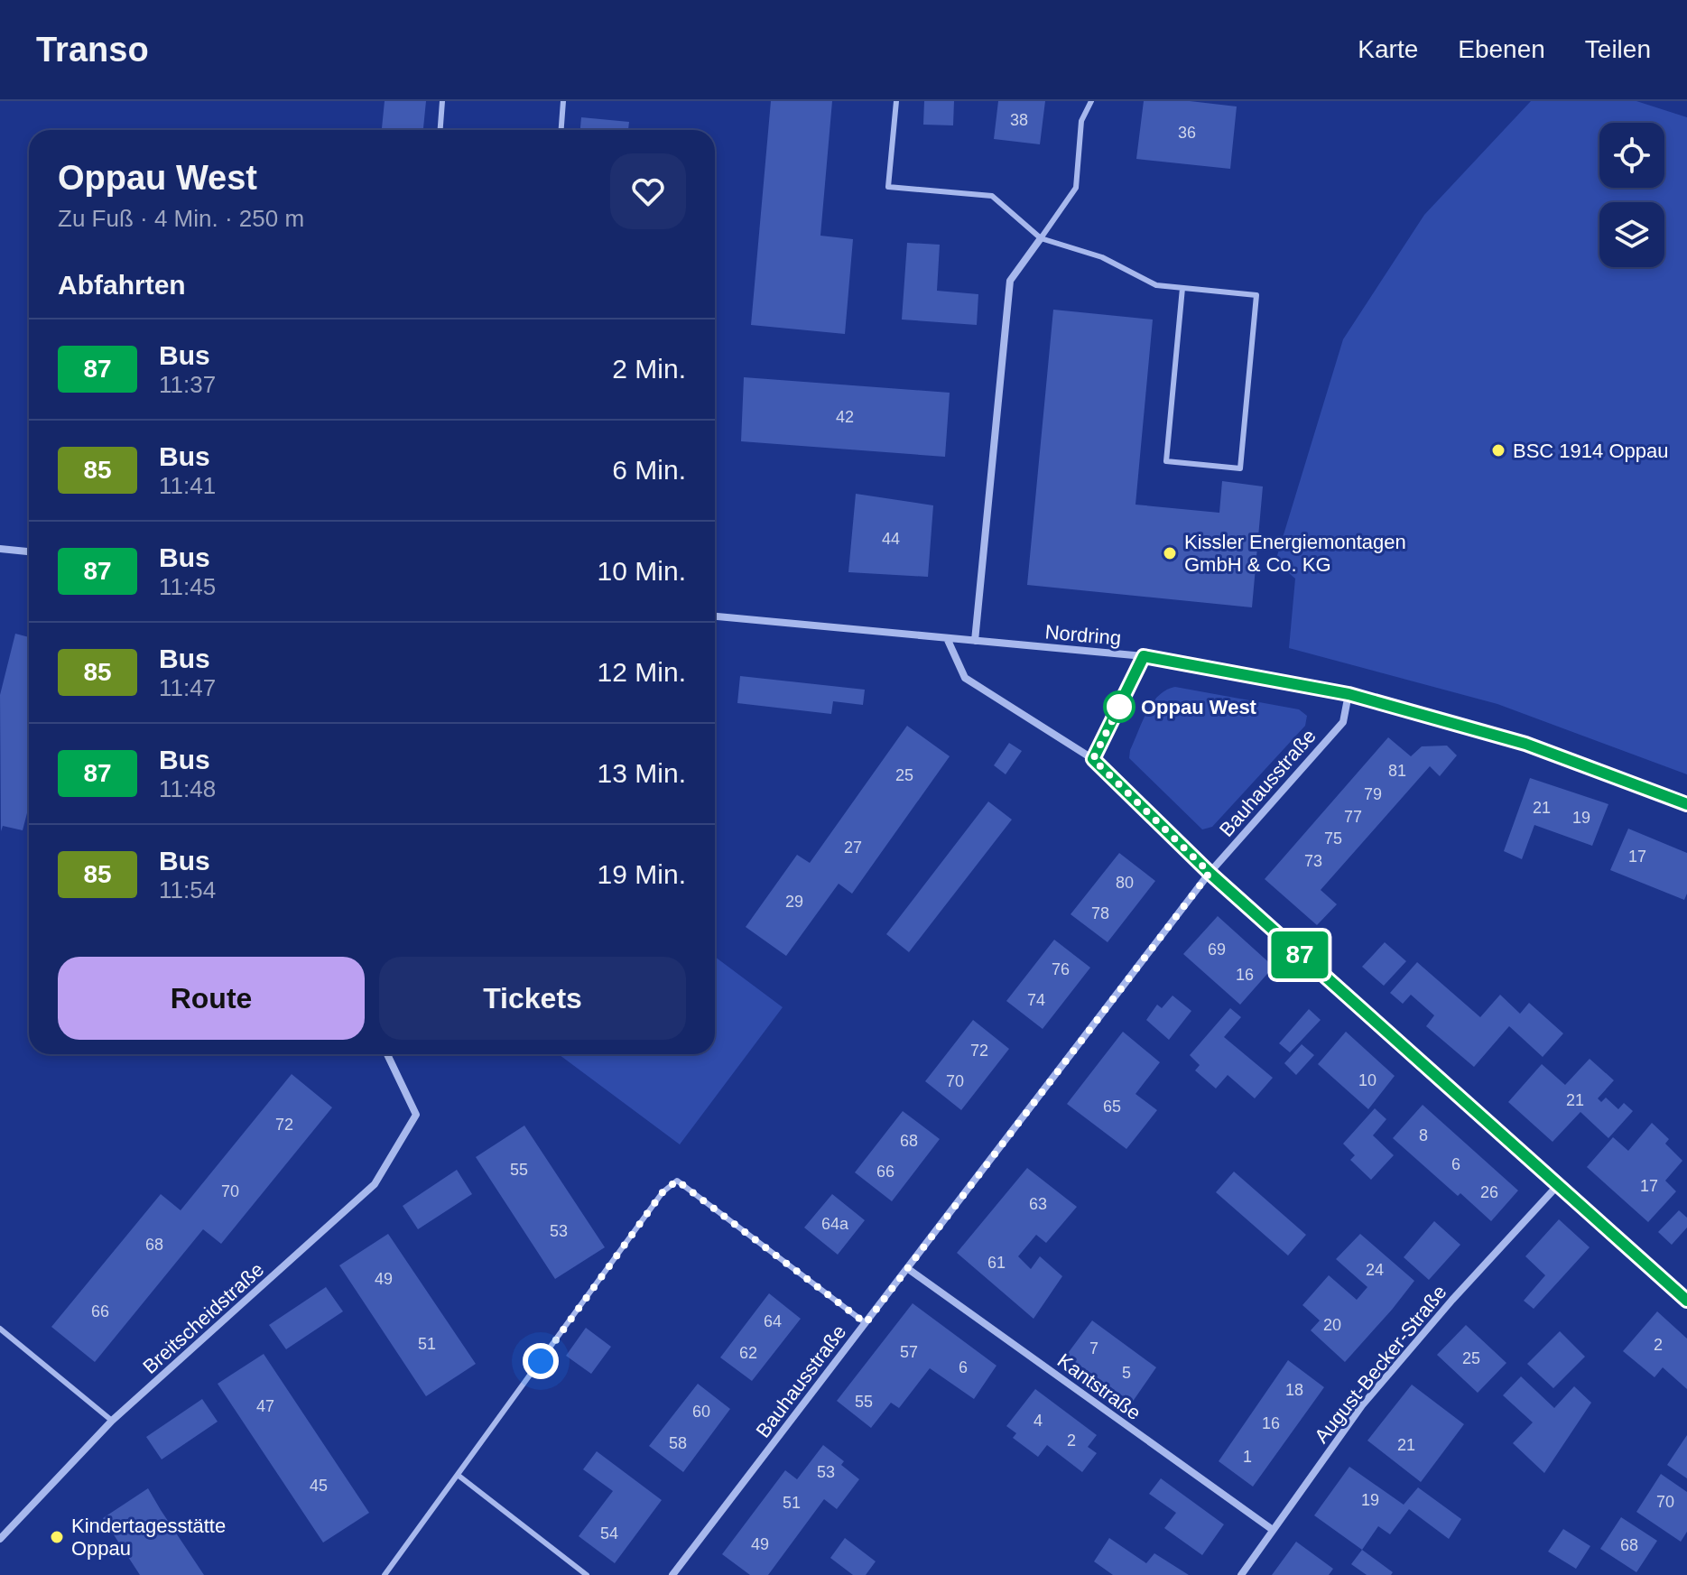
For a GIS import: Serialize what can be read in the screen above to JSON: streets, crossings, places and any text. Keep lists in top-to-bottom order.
{
  "streets": {
    "street": [
      "Nordring",
      "Bauhausstraße",
      "Breitscheidstraße",
      "August-Becker-Straße",
      "Kantstraße"
    ]
  },
  "crossings": [
    ["Nordring", "Bauhausstraße"],
    ["Bauhausstraße", "Kantstraße"],
    ["August-Becker-Straße", "Kantstraße"]
  ],
  "places": [
    "BSC 1914 Oppau",
    "Kissler Energiemontagen GmbH & Co. KG",
    "Oppau West",
    "Kindertagesstätte Oppau"
  ],
  "lines": ["bus line 87"],
  "house_numbers": [
    "38",
    "36",
    "42",
    "44",
    "81",
    "25",
    "79",
    "21",
    "77",
    "19",
    "75",
    "27",
    "17",
    "73",
    "80",
    "29",
    "78",
    "69",
    "76",
    "16",
    "74",
    "72",
    "10",
    "70",
    "21",
    "65",
    "72",
    "8",
    "68",
    "6",
    "55",
    "66",
    "17",
    "70",
    "26",
    "63",
    "64a",
    "53",
    "68",
    "61",
    "24",
    "49",
    "66",
    "64",
    "20",
    "51",
    "2",
    "7",
    "57",
    "62",
    "25",
    "6",
    "5",
    "18",
    "55",
    "47",
    "60",
    "4",
    "16",
    "2",
    "58",
    "21",
    "1",
    "53",
    "45",
    "19",
    "70",
    "51",
    "54",
    "49",
    "68"
  ],
  "page": {
    "header": "Transo",
    "nav": ["Karte", "Ebenen", "Teilen"],
    "on_map": "87",
    "heading": [
      ["Oppau West", "Zu Fuß · 4 Min. · 250 m"],
      "Abfahrten"
    ],
    "list": [
      {
        "mark": "87",
        "name": "Bus",
        "note": "11:37",
        "value": "2 Min."
      },
      {
        "mark": "85",
        "name": "Bus",
        "note": "11:41",
        "value": "6 Min."
      },
      {
        "mark": "87",
        "name": "Bus",
        "note": "11:45",
        "value": "10 Min."
      },
      {
        "mark": "85",
        "name": "Bus",
        "note": "11:47",
        "value": "12 Min."
      },
      {
        "mark": "87",
        "name": "Bus",
        "note": "11:48",
        "value": "13 Min."
      },
      {
        "mark": "85",
        "name": "Bus",
        "note": "11:54",
        "value": "19 Min."
      }
    ],
    "buttons": ["Route", "Tickets"]
  }
}
